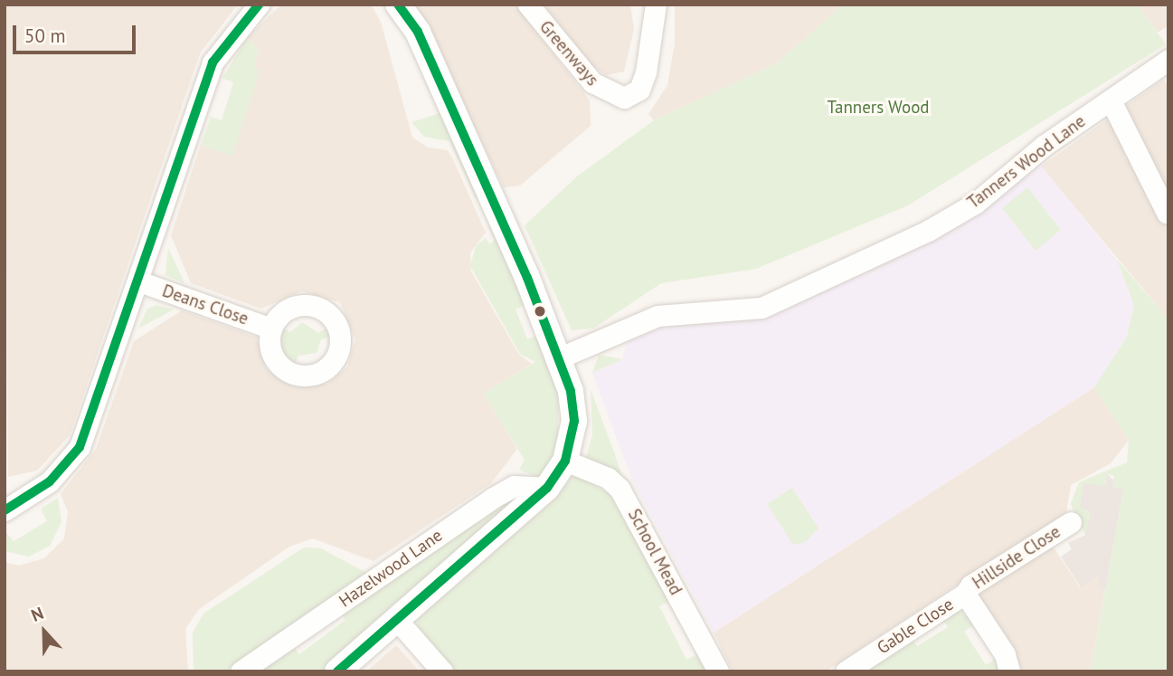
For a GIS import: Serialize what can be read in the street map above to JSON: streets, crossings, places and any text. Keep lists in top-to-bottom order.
{
  "streets": {
    "street": [
      "Greenways",
      "Tanners Wood Lane",
      "Deans Close",
      "School Mead",
      "Hillside Close",
      "Hazelwood Lane",
      "Gable Close"
    ]
  },
  "crossings": [
    ["Hillside Close", "Gable Close"]
  ],
  "parks": ["Tanners Wood"],
  "scale_bar": "50 m",
  "north": "top"
}
